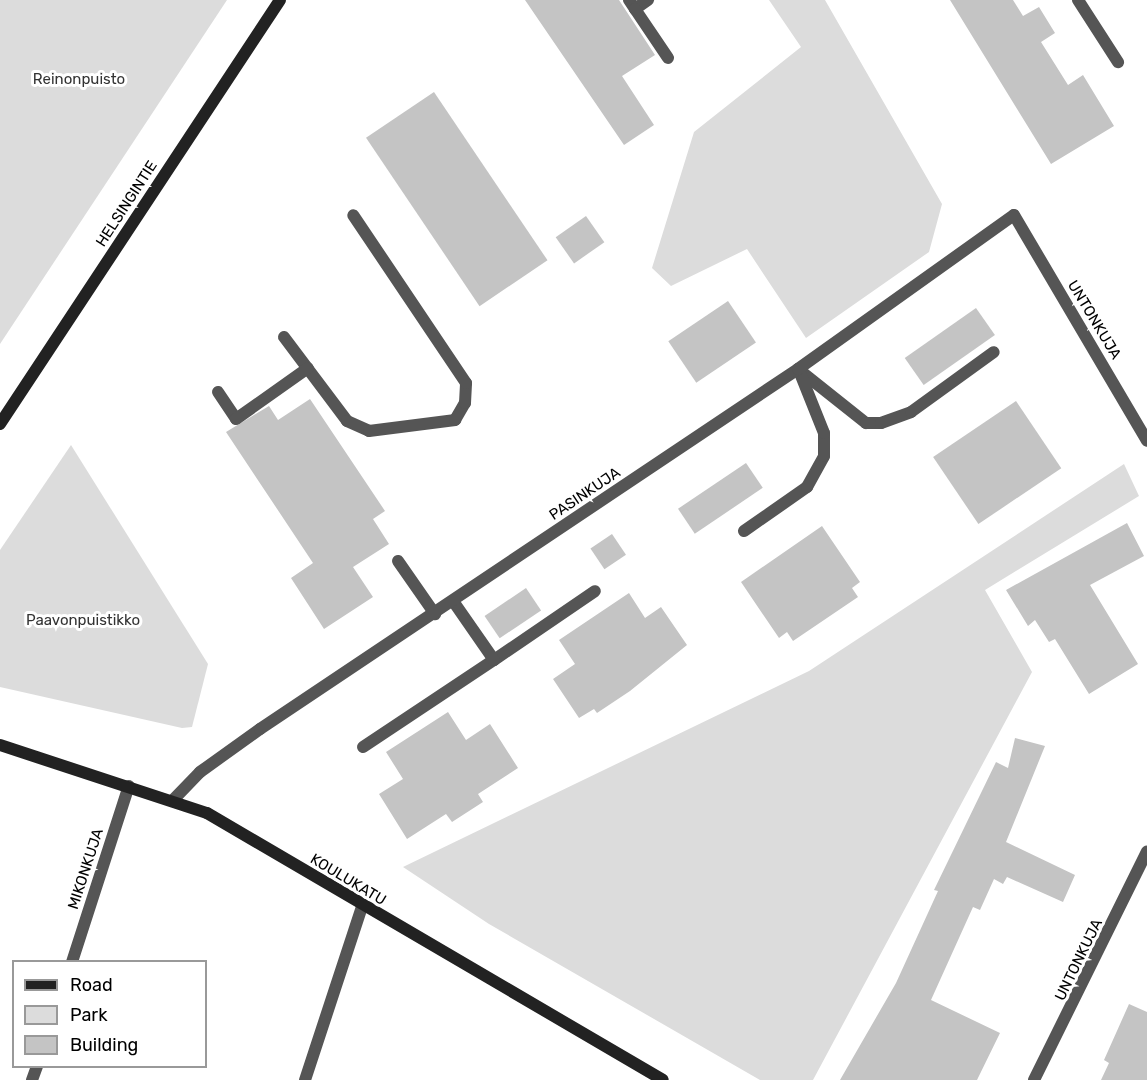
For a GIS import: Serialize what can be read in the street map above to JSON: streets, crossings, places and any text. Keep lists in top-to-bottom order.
{
  "streets": {
    "street": [
      "HELSINGINTIE",
      "UNTONKUJA",
      "PASINKUJA",
      "MIKONKUJA",
      "KOULUKATU"
    ]
  },
  "crossings": [
    ["UNTONKUJA", "PASINKUJA"],
    ["PASINKUJA", "KOULUKATU"],
    ["MIKONKUJA", "KOULUKATU"]
  ],
  "parks": ["Reinonpuisto", "Paavonpuistikko"],
  "legend": ["Road", "Park", "Building"]
}
